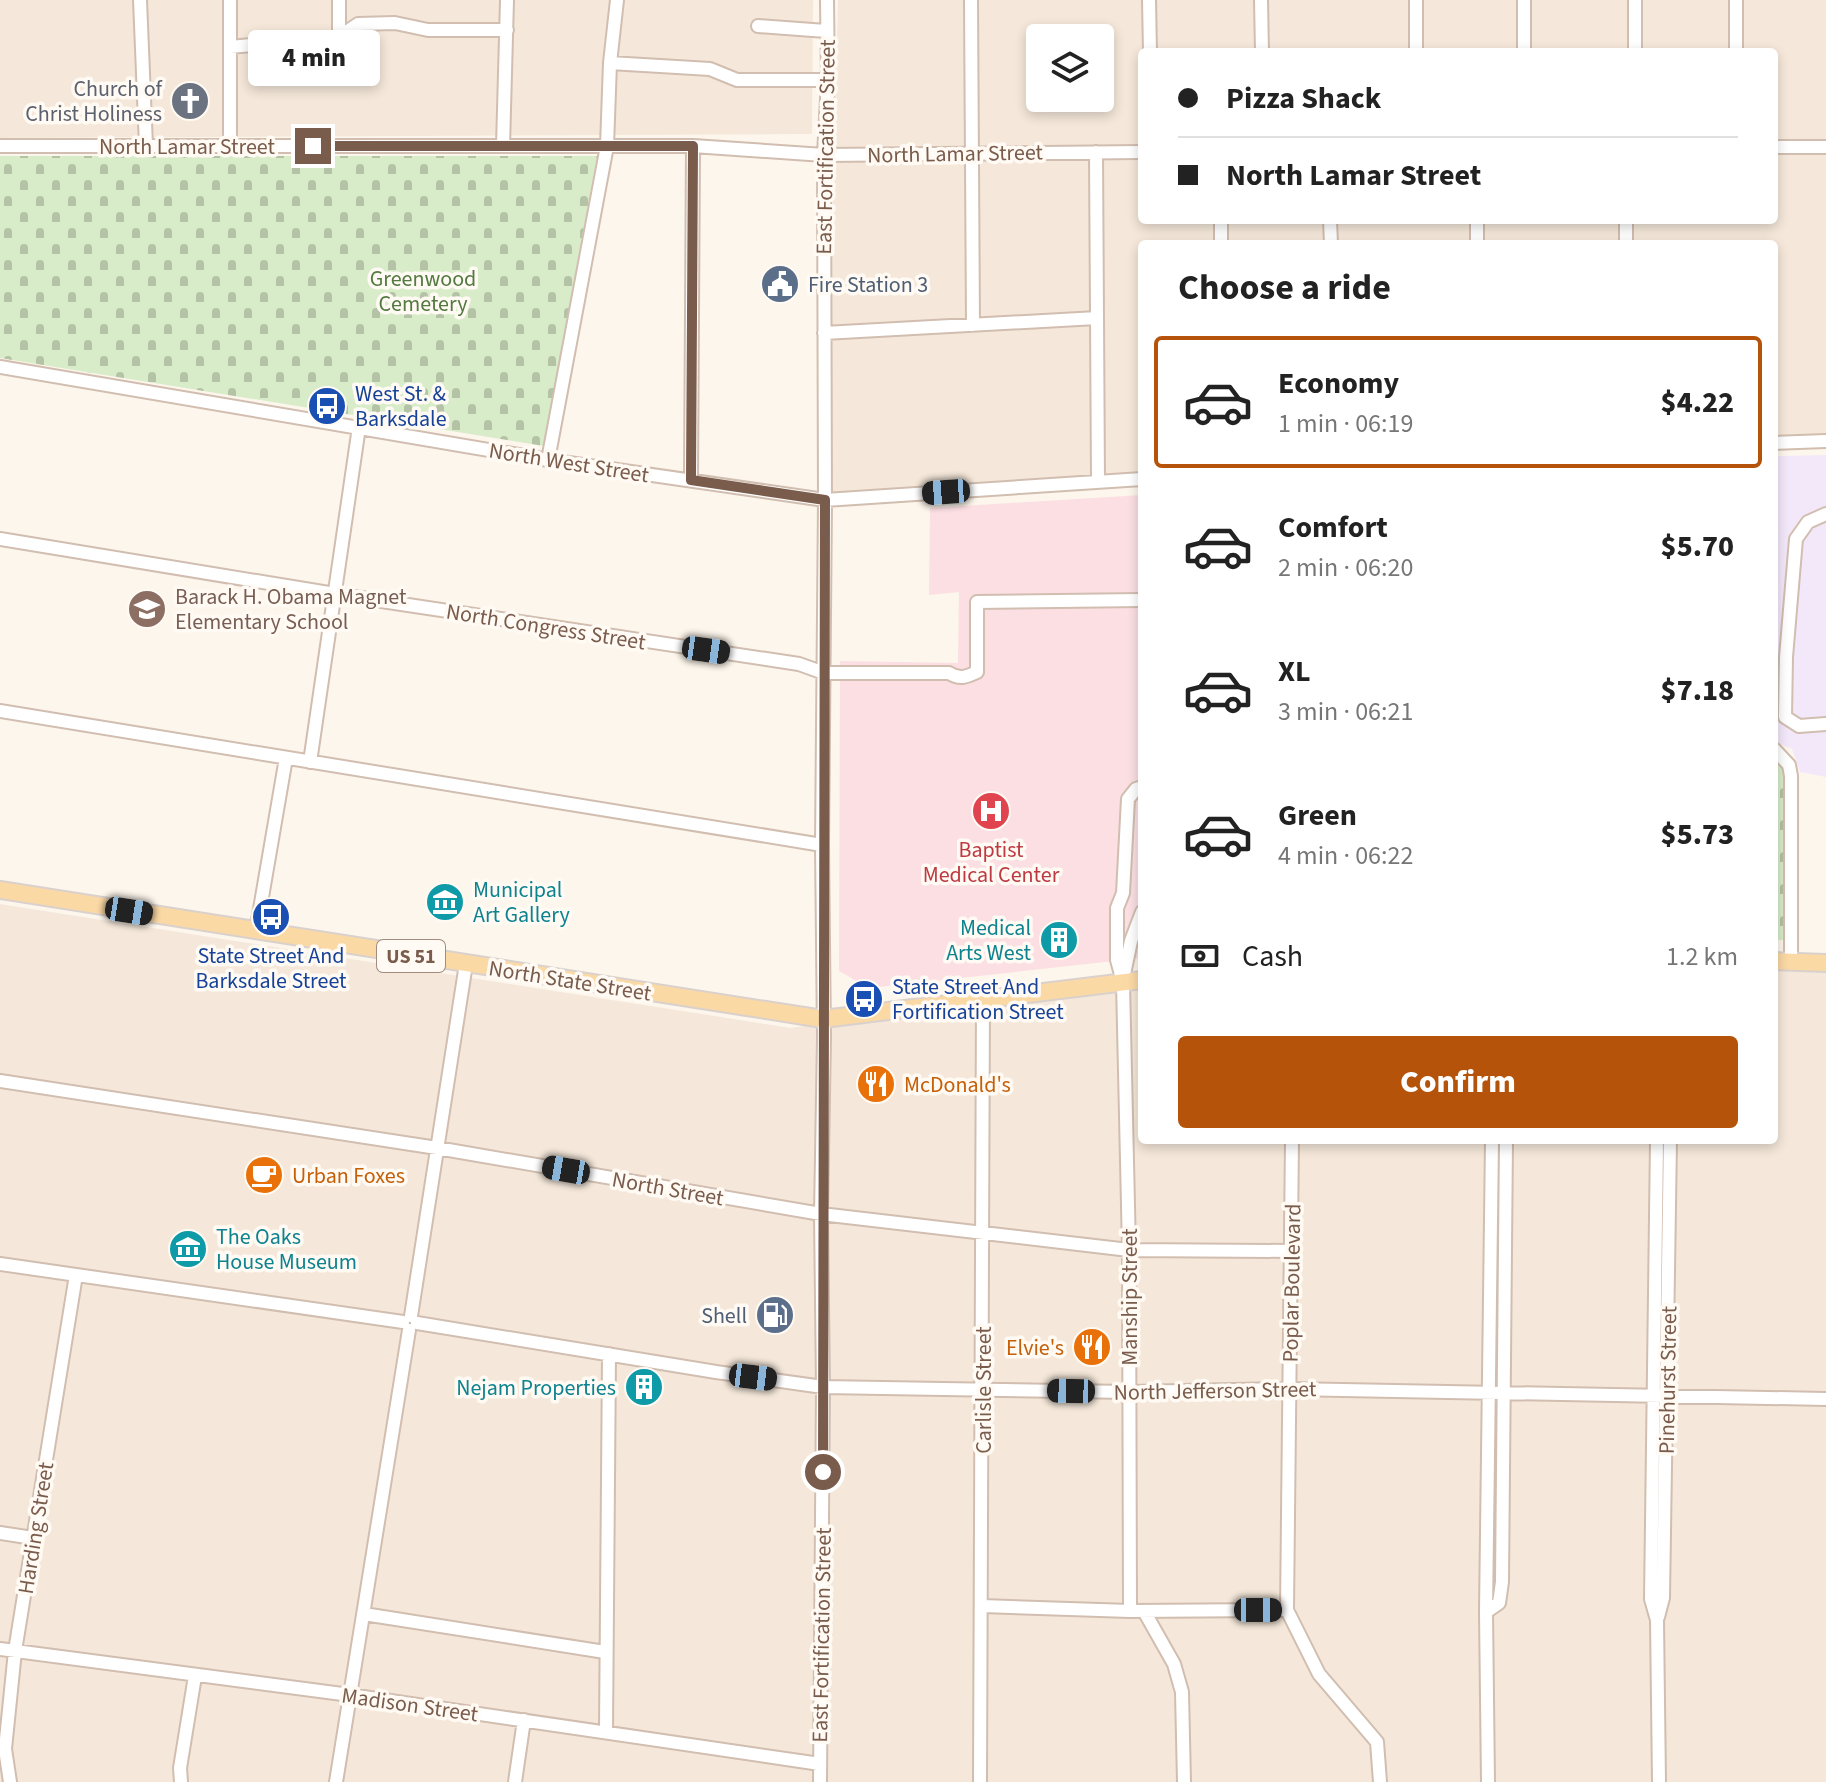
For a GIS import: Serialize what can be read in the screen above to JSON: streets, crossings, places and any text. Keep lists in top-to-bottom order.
{
  "streets": {
    "main road": ["US 51", "North State Street"],
    "street": [
      "North Lamar Street",
      "East Fortification Street",
      "North West Street",
      "North Congress Street",
      "North Street",
      "Poplar Boulevard",
      "Manship Street",
      "Pinehurst Street",
      "Carlisle Street",
      "North Jefferson Street",
      "Harding Street",
      "Madison Street"
    ]
  },
  "crossings": [
    ["North Lamar Street", "East Fortification Street"],
    ["East Fortification Street", "North West Street"],
    ["East Fortification Street", "North Congress Street"],
    ["East Fortification Street", "North State Street"],
    ["East Fortification Street", "North Street"],
    ["East Fortification Street", "North Jefferson Street"],
    ["East Fortification Street", "Madison Street"],
    ["North State Street", "Manship Street"],
    ["North State Street", "Carlisle Street"],
    ["North Street", "Poplar Boulevard"],
    ["North Street", "Manship Street"],
    ["North Street", "Carlisle Street"],
    ["Poplar Boulevard", "North Jefferson Street"],
    ["Manship Street", "North Jefferson Street"],
    ["Pinehurst Street", "North Jefferson Street"],
    ["Carlisle Street", "North Jefferson Street"],
    ["North Jefferson Street", "Harding Street"],
    ["Harding Street", "Madison Street"]
  ],
  "parks": ["Greenwood Cemetery"],
  "places": {
    "church": ["Church of Christ Holiness"],
    "public building": ["Fire Station 3"],
    "bus stop": ["West St. & Barksdale", "State Street And Barksdale Street", "State Street And Fortification Street"],
    "school or university": ["Barack H. Obama Magnet Elementary School"],
    "hospital": ["Baptist Medical Center"],
    "museum": ["Municipal Art Gallery", "The Oaks House Museum"],
    "building": ["Medical Arts West", "Nejam Properties"],
    "restaurant": ["McDonald's", "Elvie's"],
    "cafe": ["Urban Foxes"],
    "fuel station": ["Shell"]
  },
  "page": {
    "bubble": "4 min",
    "banner": ["Pizza Shack", "North Lamar Street"],
    "heading": "Choose a ride",
    "list": [
      {
        "name": "Economy",
        "note": "1 min · 06:19",
        "value": "$4.22"
      },
      {
        "name": "Comfort",
        "note": "2 min · 06:20",
        "value": "$5.70"
      },
      {
        "name": "XL",
        "note": "3 min · 06:21",
        "value": "$7.18"
      },
      {
        "name": "Green",
        "note": "4 min · 06:22",
        "value": "$5.73"
      }
    ],
    "pay": ["Cash", "1.2 km"],
    "buttons": "Confirm"
  }
}
